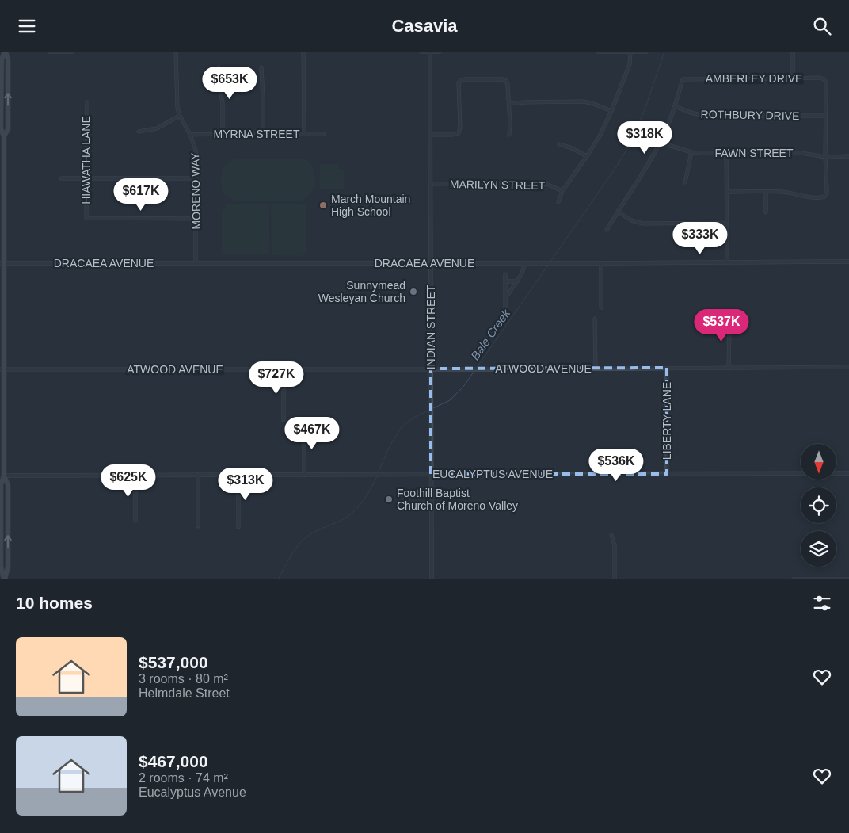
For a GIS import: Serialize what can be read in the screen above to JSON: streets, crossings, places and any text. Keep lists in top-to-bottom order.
{
  "streets": {
    "street": [
      "AMBERLEY DRIVE",
      "ROTHBURY DRIVE",
      "MYRNA STREET",
      "FAWN STREET",
      "HIAWATHA LANE",
      "MARILYN STREET",
      "MORENO WAY",
      "DRACAEA AVENUE",
      "INDIAN STREET",
      "ATWOOD AVENUE",
      "LIBERTY LANE",
      "EUCALYPTUS AVENUE"
    ]
  },
  "crossings": [
    ["AMBERLEY DRIVE", "ROTHBURY DRIVE"],
    ["MYRNA STREET", "MORENO WAY"],
    ["HIAWATHA LANE", "MORENO WAY"],
    ["MARILYN STREET", "INDIAN STREET"],
    ["MORENO WAY", "DRACAEA AVENUE"],
    ["DRACAEA AVENUE", "INDIAN STREET"],
    ["INDIAN STREET", "ATWOOD AVENUE"],
    ["INDIAN STREET", "EUCALYPTUS AVENUE"],
    ["ATWOOD AVENUE", "LIBERTY LANE"],
    ["LIBERTY LANE", "EUCALYPTUS AVENUE"]
  ],
  "water": ["Bale Creek"],
  "places": ["March Mountain High School", "Sunnymead Wesleyan Church", "Foothill Baptist Church of Moreno Valley"],
  "north": "bottom",
  "page": {
    "header": "Casavia",
    "price": [
      "$653K",
      "$318K",
      "$617K",
      "$333K",
      "$537K",
      "$727K",
      "$467K",
      "$536K",
      "$625K",
      "$313K"
    ],
    "heading": "10 homes",
    "list": [
      {
        "name": "$537,000",
        "note": "3 rooms · 80 m² · Helmdale Street"
      },
      {
        "name": "$467,000",
        "note": "2 rooms · 74 m² · Eucalyptus Avenue"
      }
    ]
  }
}
